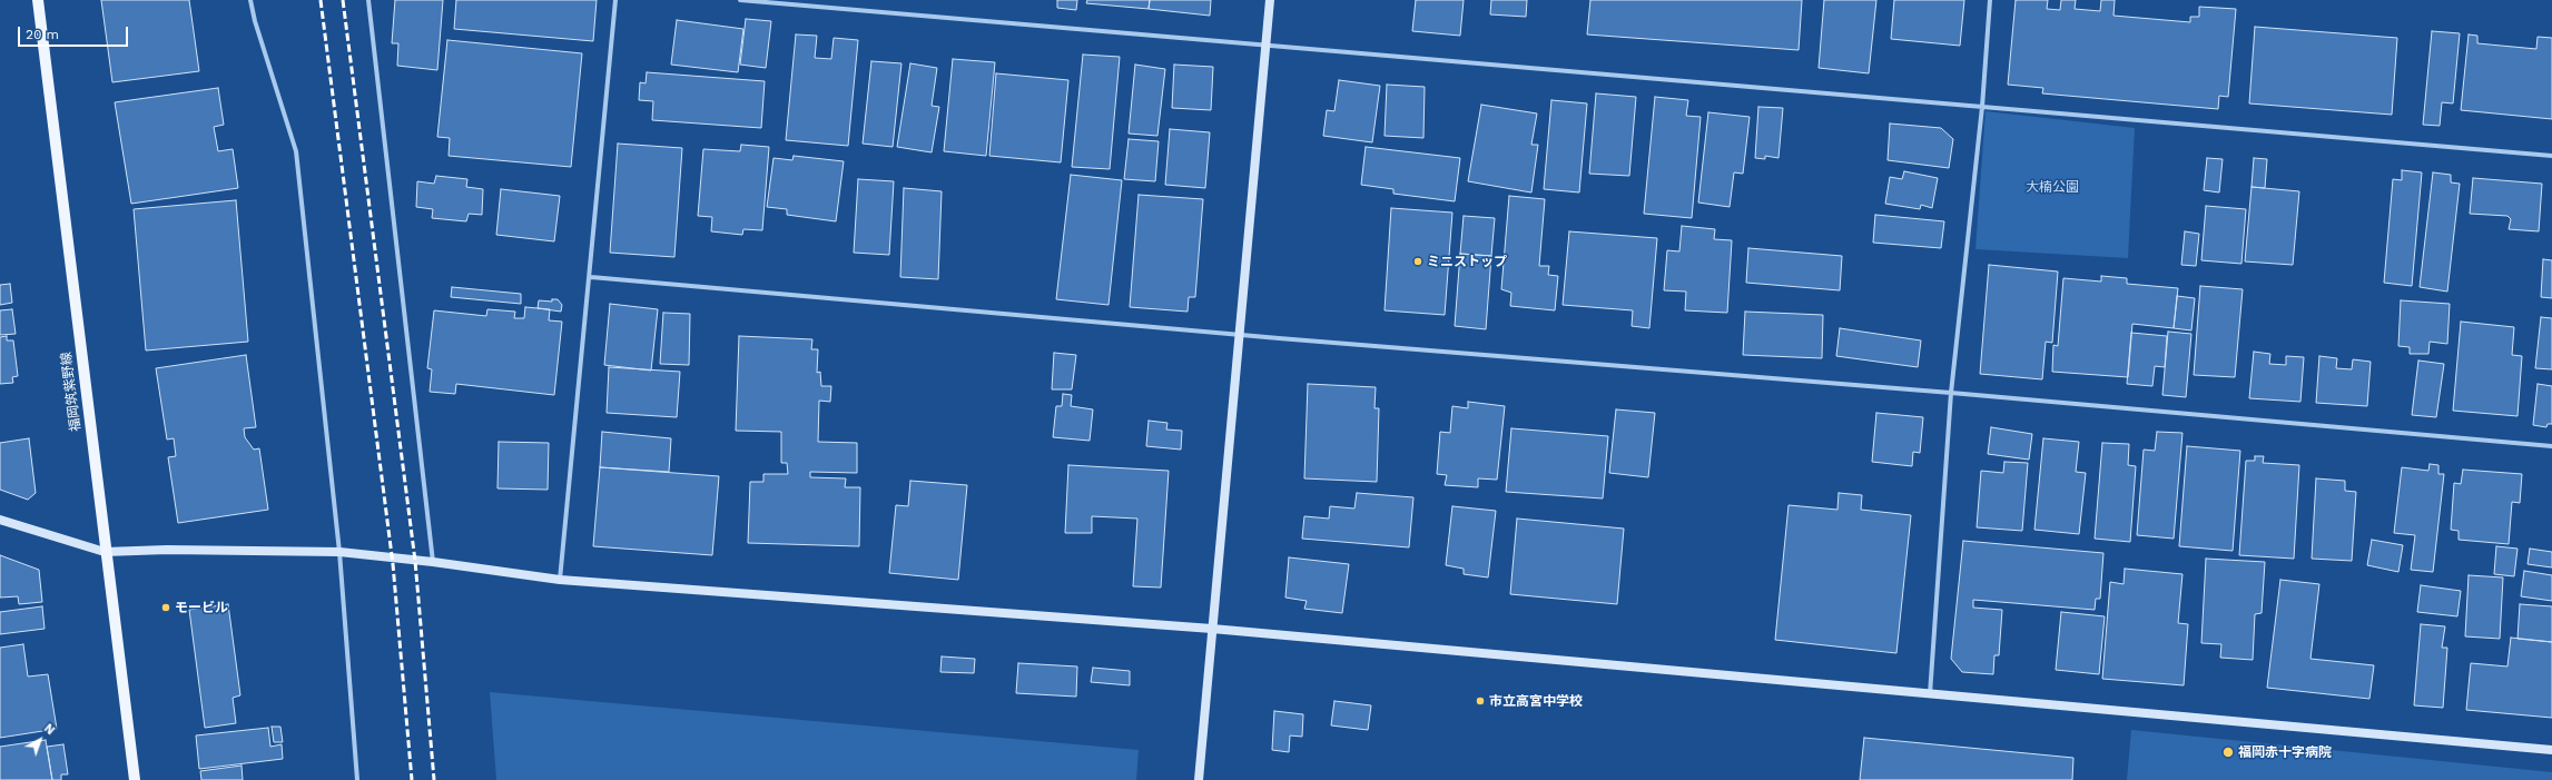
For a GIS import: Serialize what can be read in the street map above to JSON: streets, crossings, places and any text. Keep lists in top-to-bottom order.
{
  "streets": {
    "main road": ["福岡筑紫野線"]
  },
  "parks": ["大楠公園"],
  "places": [
    "ミニストップ",
    "モービル",
    "市立高宮中学校",
    "福岡赤十字病院"
  ],
  "scale_bar": "20 m",
  "north": "top right"
}
